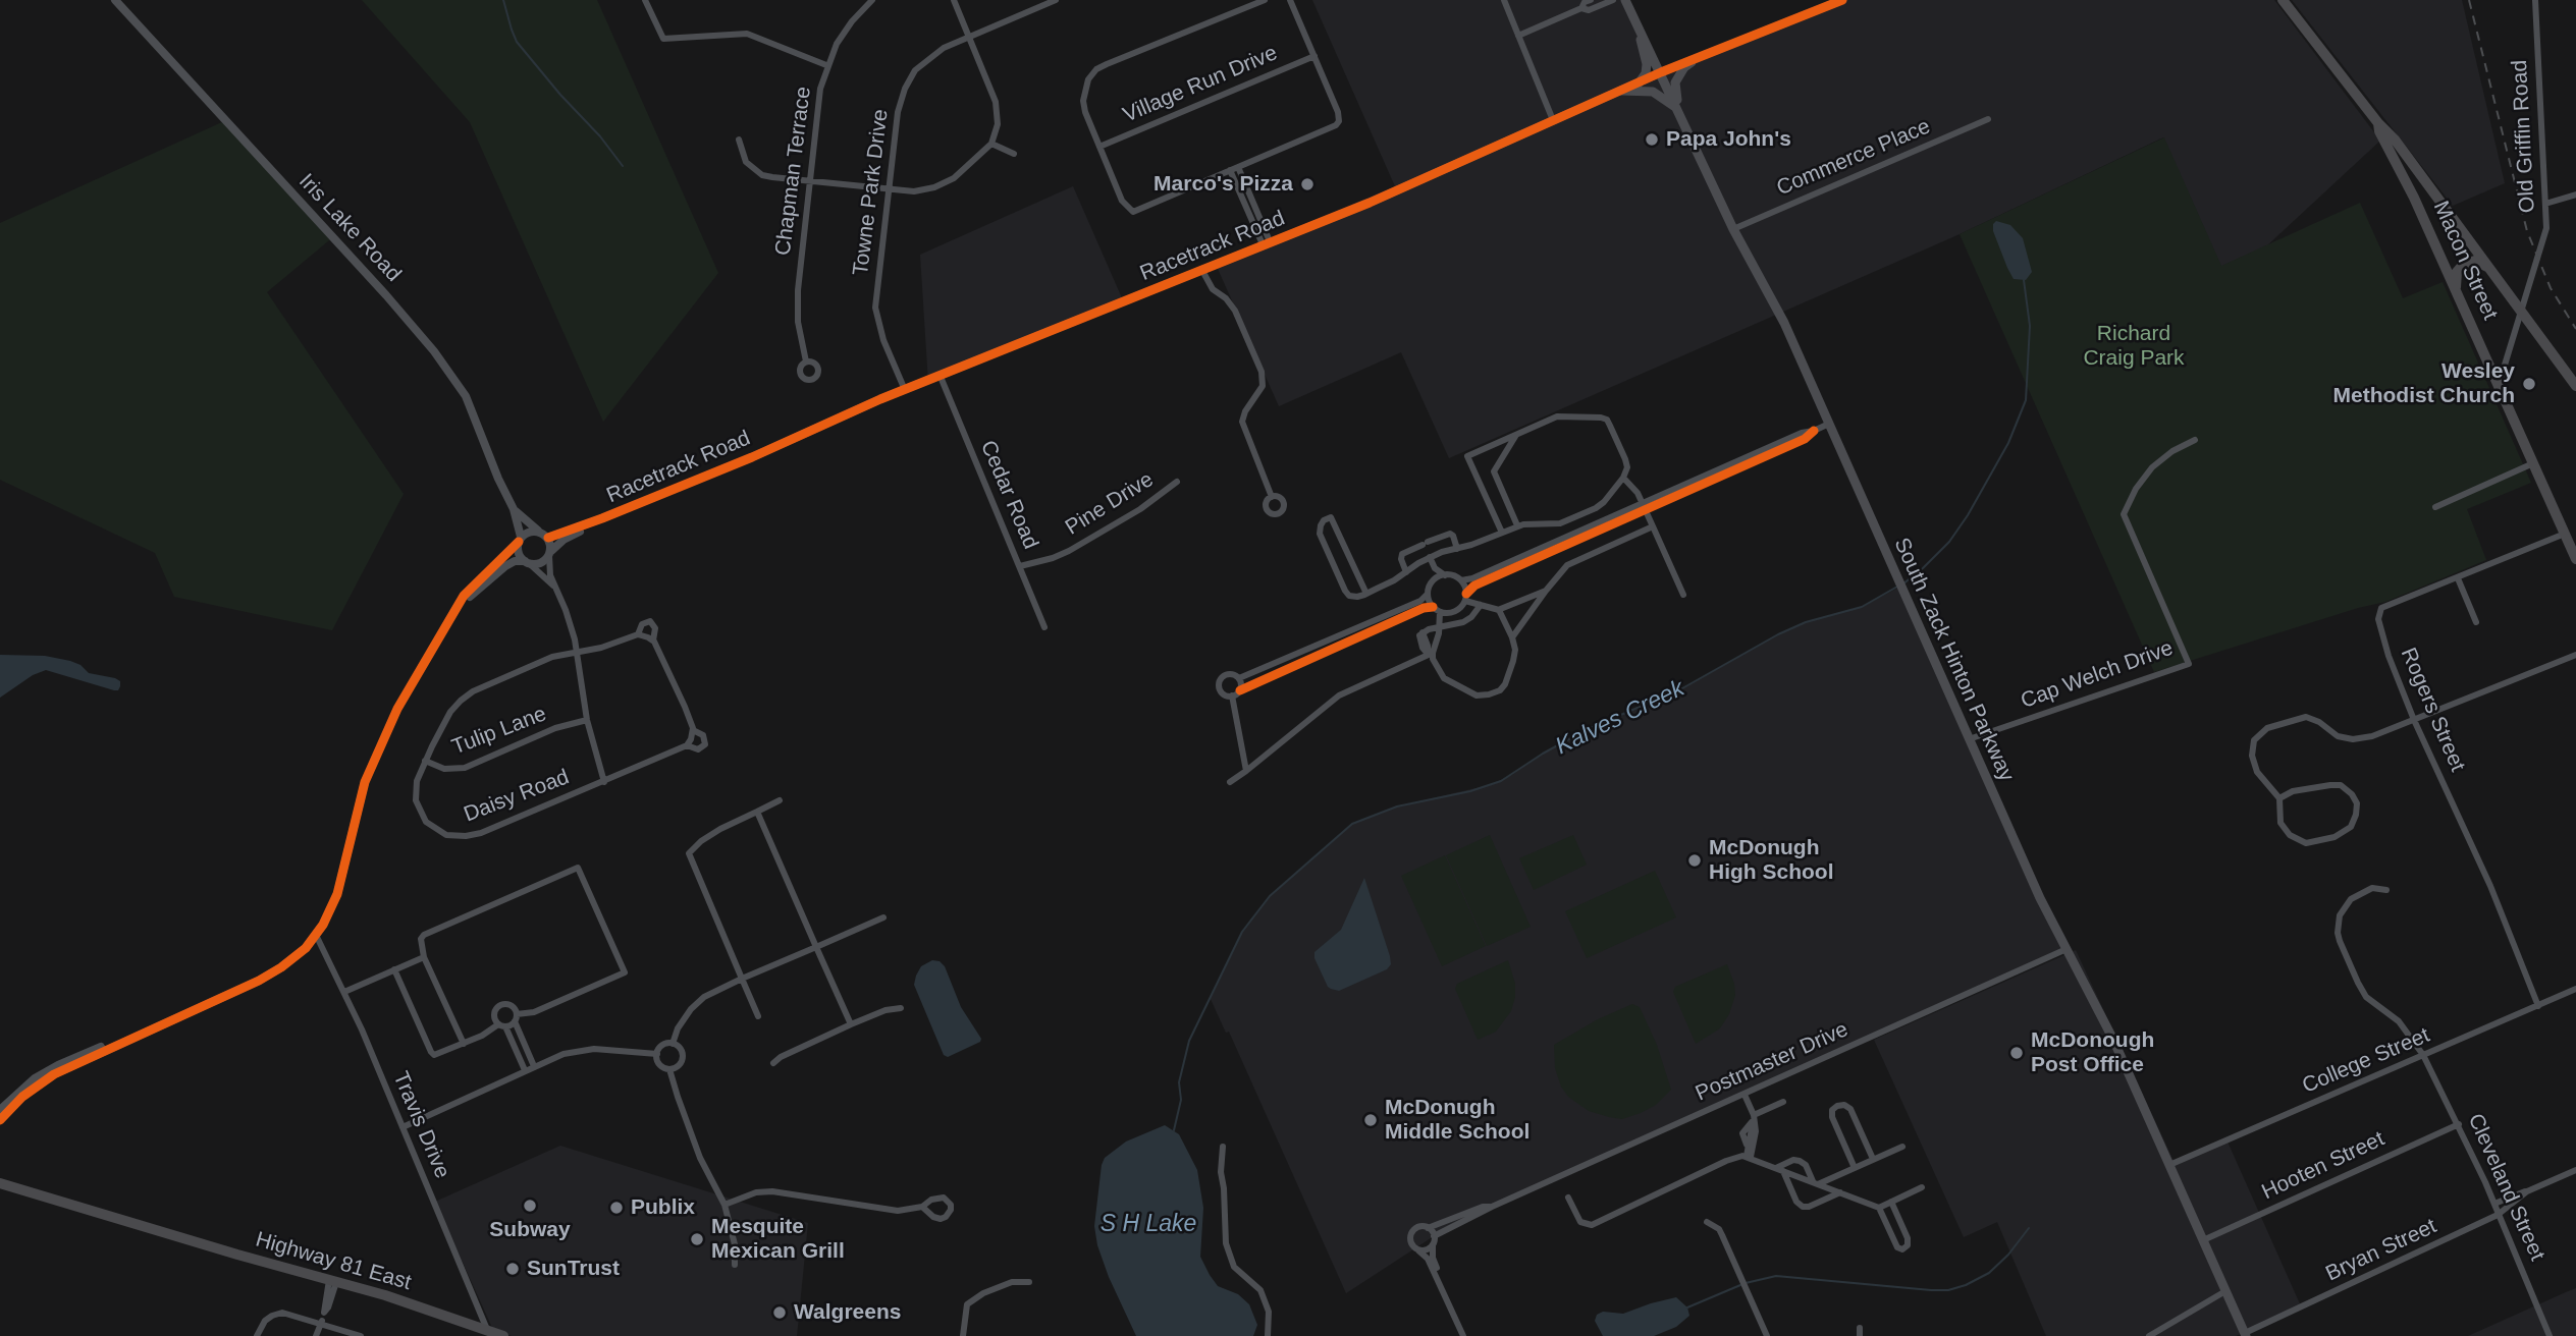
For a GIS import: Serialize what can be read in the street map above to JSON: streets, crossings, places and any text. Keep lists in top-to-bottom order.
{
  "streets": {
    "main road": ["Macon Street", "South Zack Hinton Parkway", "Highway 81 East"],
    "street": [
      "Village Run Drive",
      "Old Griffin Road",
      "Commerce Place",
      "Chapman Terrace",
      "Towne Park Drive",
      "Iris Lake Road",
      "Racetrack Road",
      "Cedar Road",
      "Pine Drive",
      "Cap Welch Drive",
      "Rogers Street",
      "Tulip Lane",
      "Daisy Road",
      "College Street",
      "Postmaster Drive",
      "Travis Drive",
      "Hooten Street",
      "Cleveland Street",
      "Bryan Street"
    ]
  },
  "crossings": [
    ["Old Griffin Road", "Macon Street"],
    ["Commerce Place", "South Zack Hinton Parkway"],
    ["Towne Park Drive", "Racetrack Road"],
    ["Iris Lake Road", "Racetrack Road"],
    ["Racetrack Road", "Cedar Road"],
    ["Racetrack Road", "South Zack Hinton Parkway"],
    ["Macon Street", "Rogers Street"],
    ["Cedar Road", "Pine Drive"],
    ["South Zack Hinton Parkway", "Cap Welch Drive"],
    ["South Zack Hinton Parkway", "College Street"],
    ["South Zack Hinton Parkway", "Postmaster Drive"],
    ["South Zack Hinton Parkway", "Hooten Street"],
    ["South Zack Hinton Parkway", "Bryan Street"],
    ["Rogers Street", "College Street"],
    ["Tulip Lane", "Daisy Road"],
    ["College Street", "Cleveland Street"],
    ["Travis Drive", "Highway 81 East"],
    ["Hooten Street", "Cleveland Street"],
    ["Cleveland Street", "Bryan Street"]
  ],
  "water": ["Kalves Creek", "S H Lake"],
  "parks": ["Richard Craig Park"],
  "places": [
    "Papa John's",
    "Marco's Pizza",
    "Wesley Methodist Church",
    "McDonugh High School",
    "McDonough Post Office",
    "McDonugh Middle School",
    "Subway",
    "Publix",
    "Mesquite Mexican Grill",
    "SunTrust",
    "Walgreens"
  ]
}
